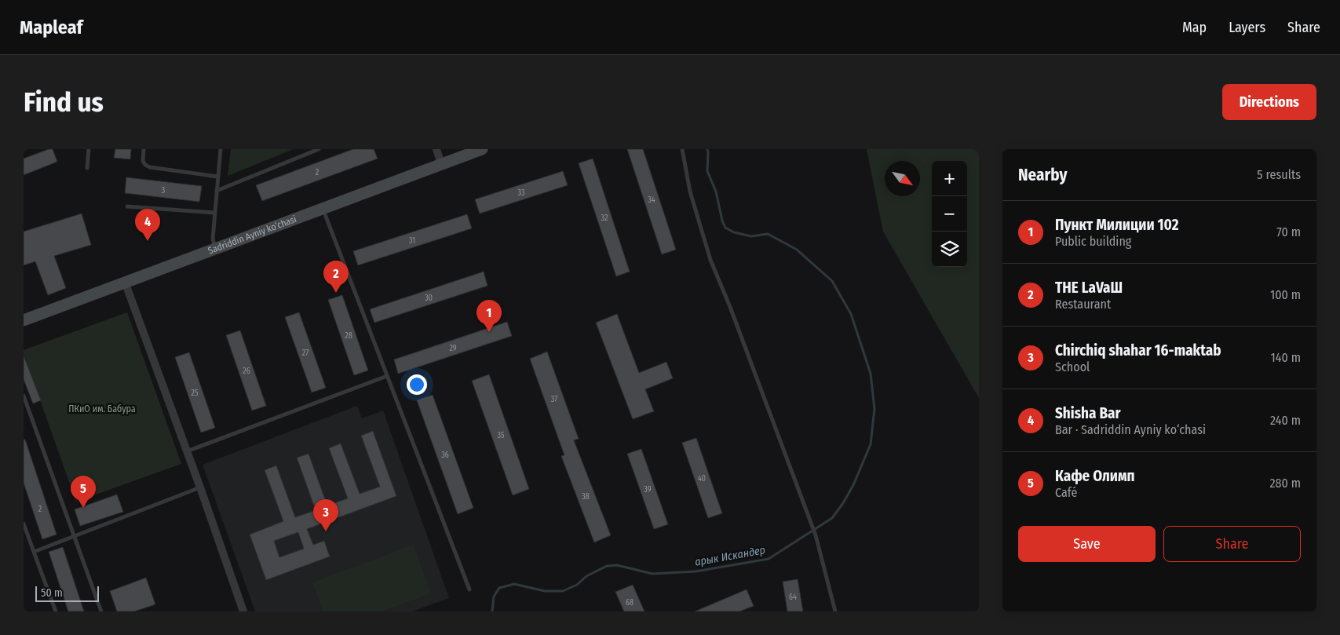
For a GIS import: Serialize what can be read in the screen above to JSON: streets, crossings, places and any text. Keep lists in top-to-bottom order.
{
  "streets": {
    "street": ["Sadriddin Ayniy ko‘chasi"]
  },
  "water": ["арык Искандер"],
  "parks": ["ПКиО им. Бабура"],
  "house_numbers": [
    "2",
    "3",
    "33",
    "34",
    "32",
    "31",
    "30",
    "28",
    "29",
    "27",
    "26",
    "25",
    "37",
    "35",
    "36",
    "40",
    "39",
    "38",
    "2",
    "64",
    "68"
  ],
  "scale_bar": "50 m",
  "north": "bottom right",
  "page": {
    "header": "Mapleaf",
    "nav": ["Map", "Layers", "Share"],
    "buttons": [
      "Directions",
      ["Save", "Share"]
    ],
    "title": "Find us",
    "heading": ["Nearby", "5 results"],
    "map_buttons": ["+", "−"],
    "list": [
      {
        "mark": "1",
        "name": "Пункт Милиции 102",
        "note": "Public building",
        "value": "70 m"
      },
      {
        "mark": "2",
        "name": "THE LaVaШ",
        "note": "Restaurant",
        "value": "100 m"
      },
      {
        "mark": "3",
        "name": "Chirchiq shahar 16-maktab",
        "note": "School",
        "value": "140 m"
      },
      {
        "mark": "4",
        "name": "Shisha Bar",
        "note": "Bar · Sadriddin Ayniy ko‘chasi",
        "value": "240 m"
      },
      {
        "mark": "5",
        "name": "Кафе Олимп",
        "note": "Café",
        "value": "280 m"
      }
    ],
    "pins": [
      "4",
      "2",
      "1",
      "5",
      "3"
    ],
    "scale": "50 m"
  }
}
